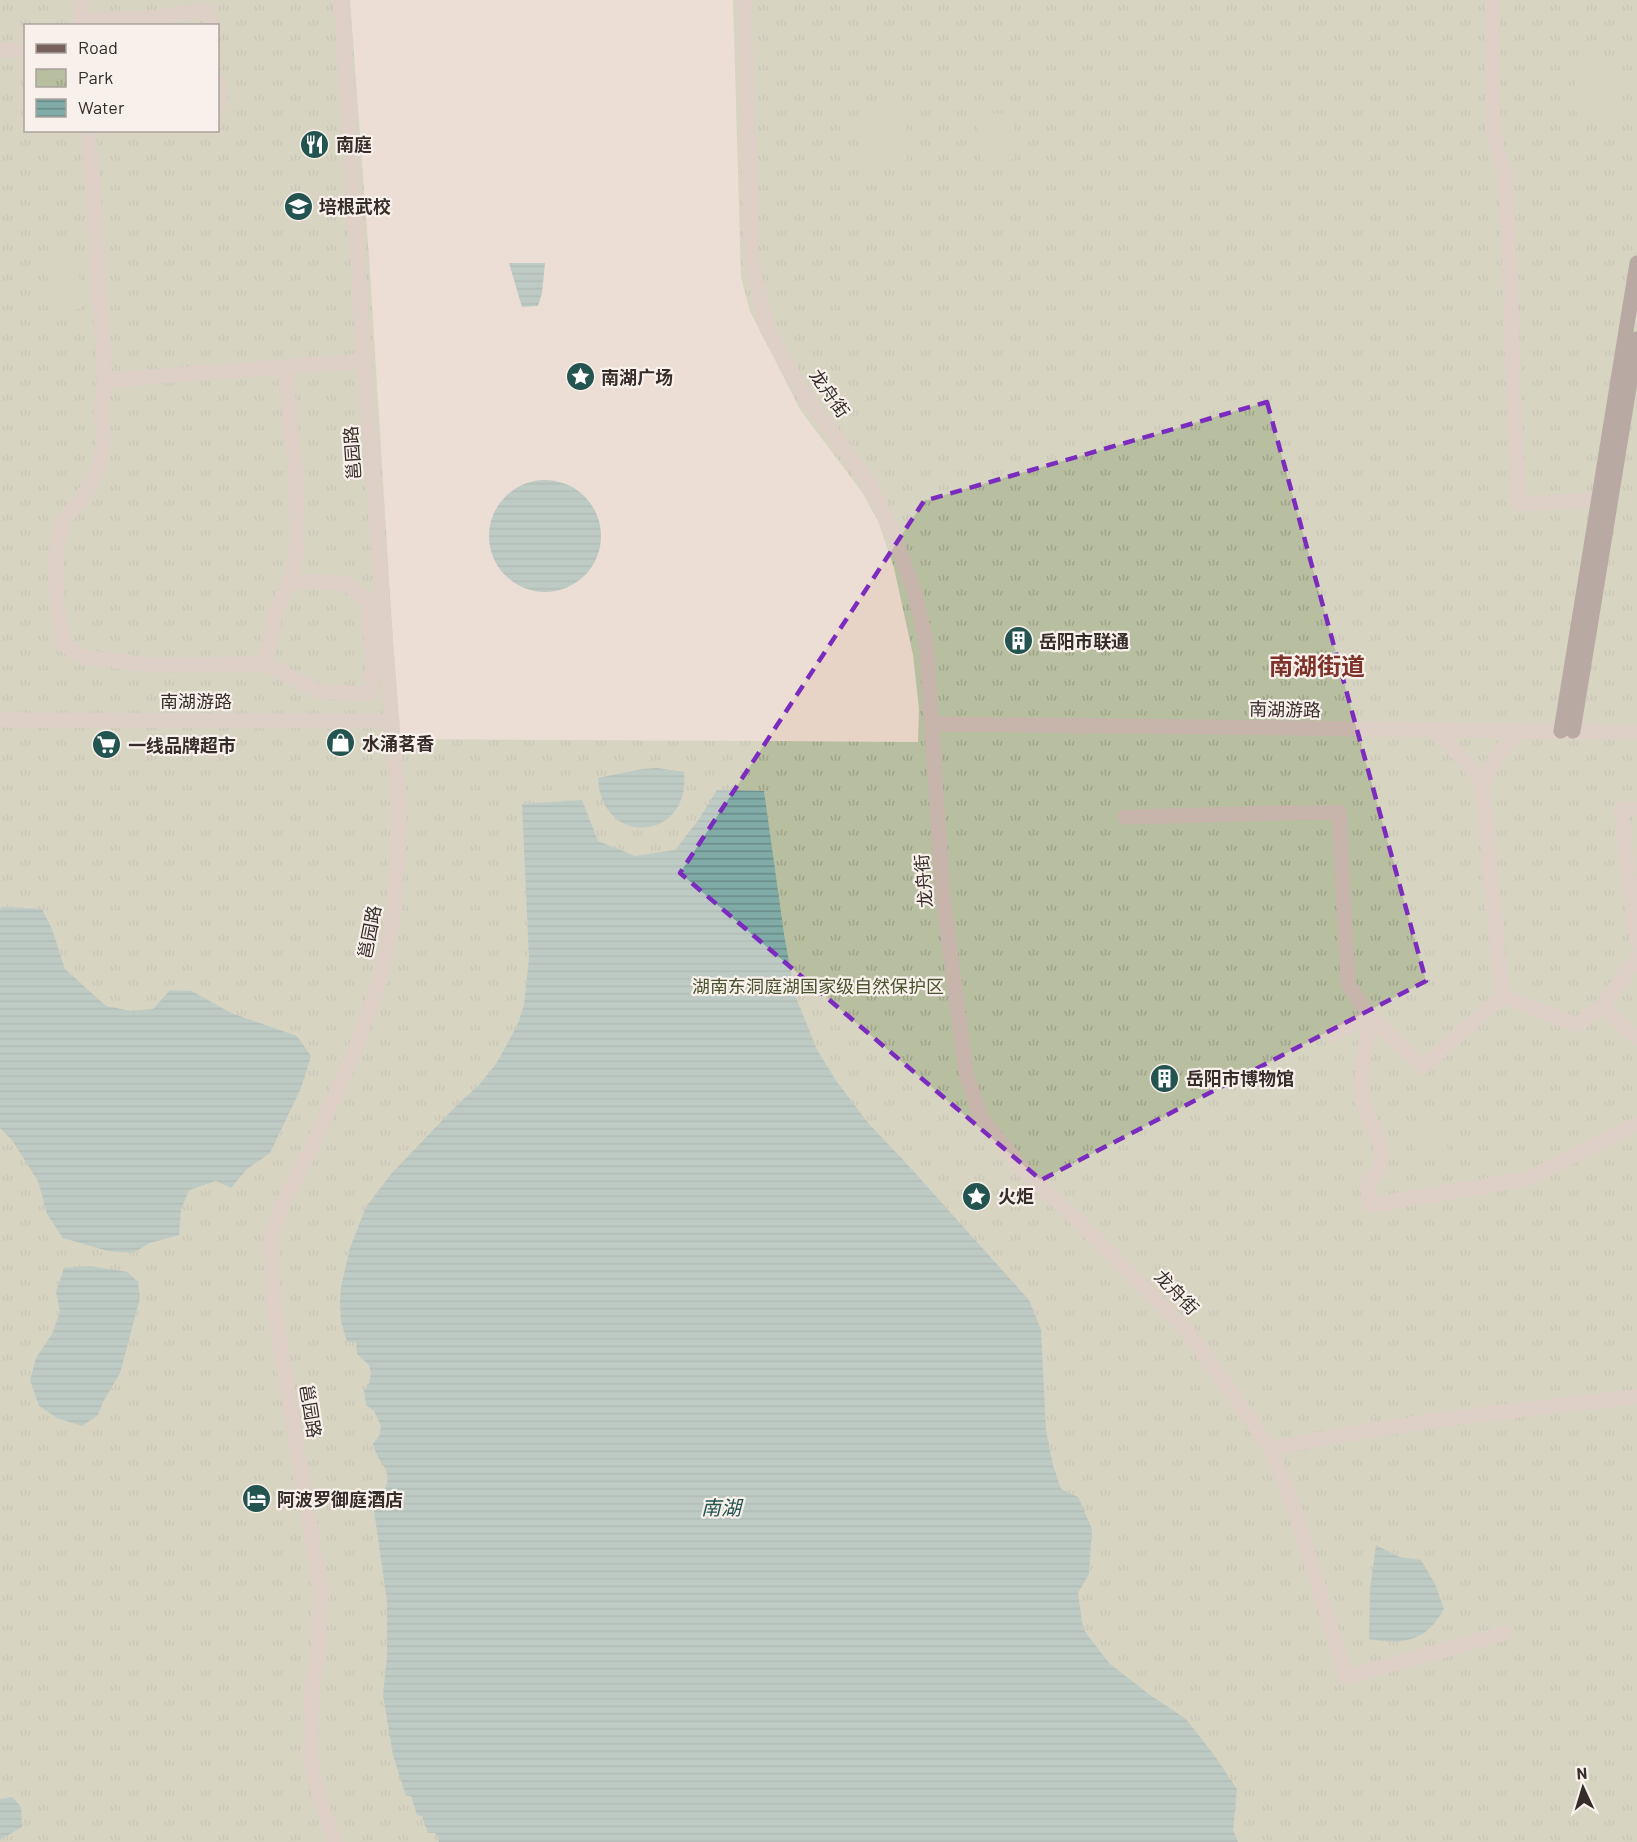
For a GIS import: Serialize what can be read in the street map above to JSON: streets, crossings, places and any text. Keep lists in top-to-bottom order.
{
  "streets": {
    "street": ["龙舟街", "邕园路", "南湖游路"]
  },
  "crossings": [
    ["龙舟街", "南湖游路"],
    ["邕园路", "南湖游路"]
  ],
  "districts": ["南湖街道"],
  "water": ["南湖"],
  "parks": ["湖南东洞庭湖国家级自然保护区"],
  "places": {
    "restaurant": ["南庭"],
    "school or university": ["培根武校"],
    "place": ["南湖广场", "火炬"],
    "building": ["岳阳市联通", "岳阳市博物馆"],
    "shop": ["水涌茗香"],
    "supermarket": ["一线品牌超市"],
    "hotel": ["阿波罗御庭酒店"]
  },
  "legend": ["Road", "Park", "Water"],
  "north": "top"
}
